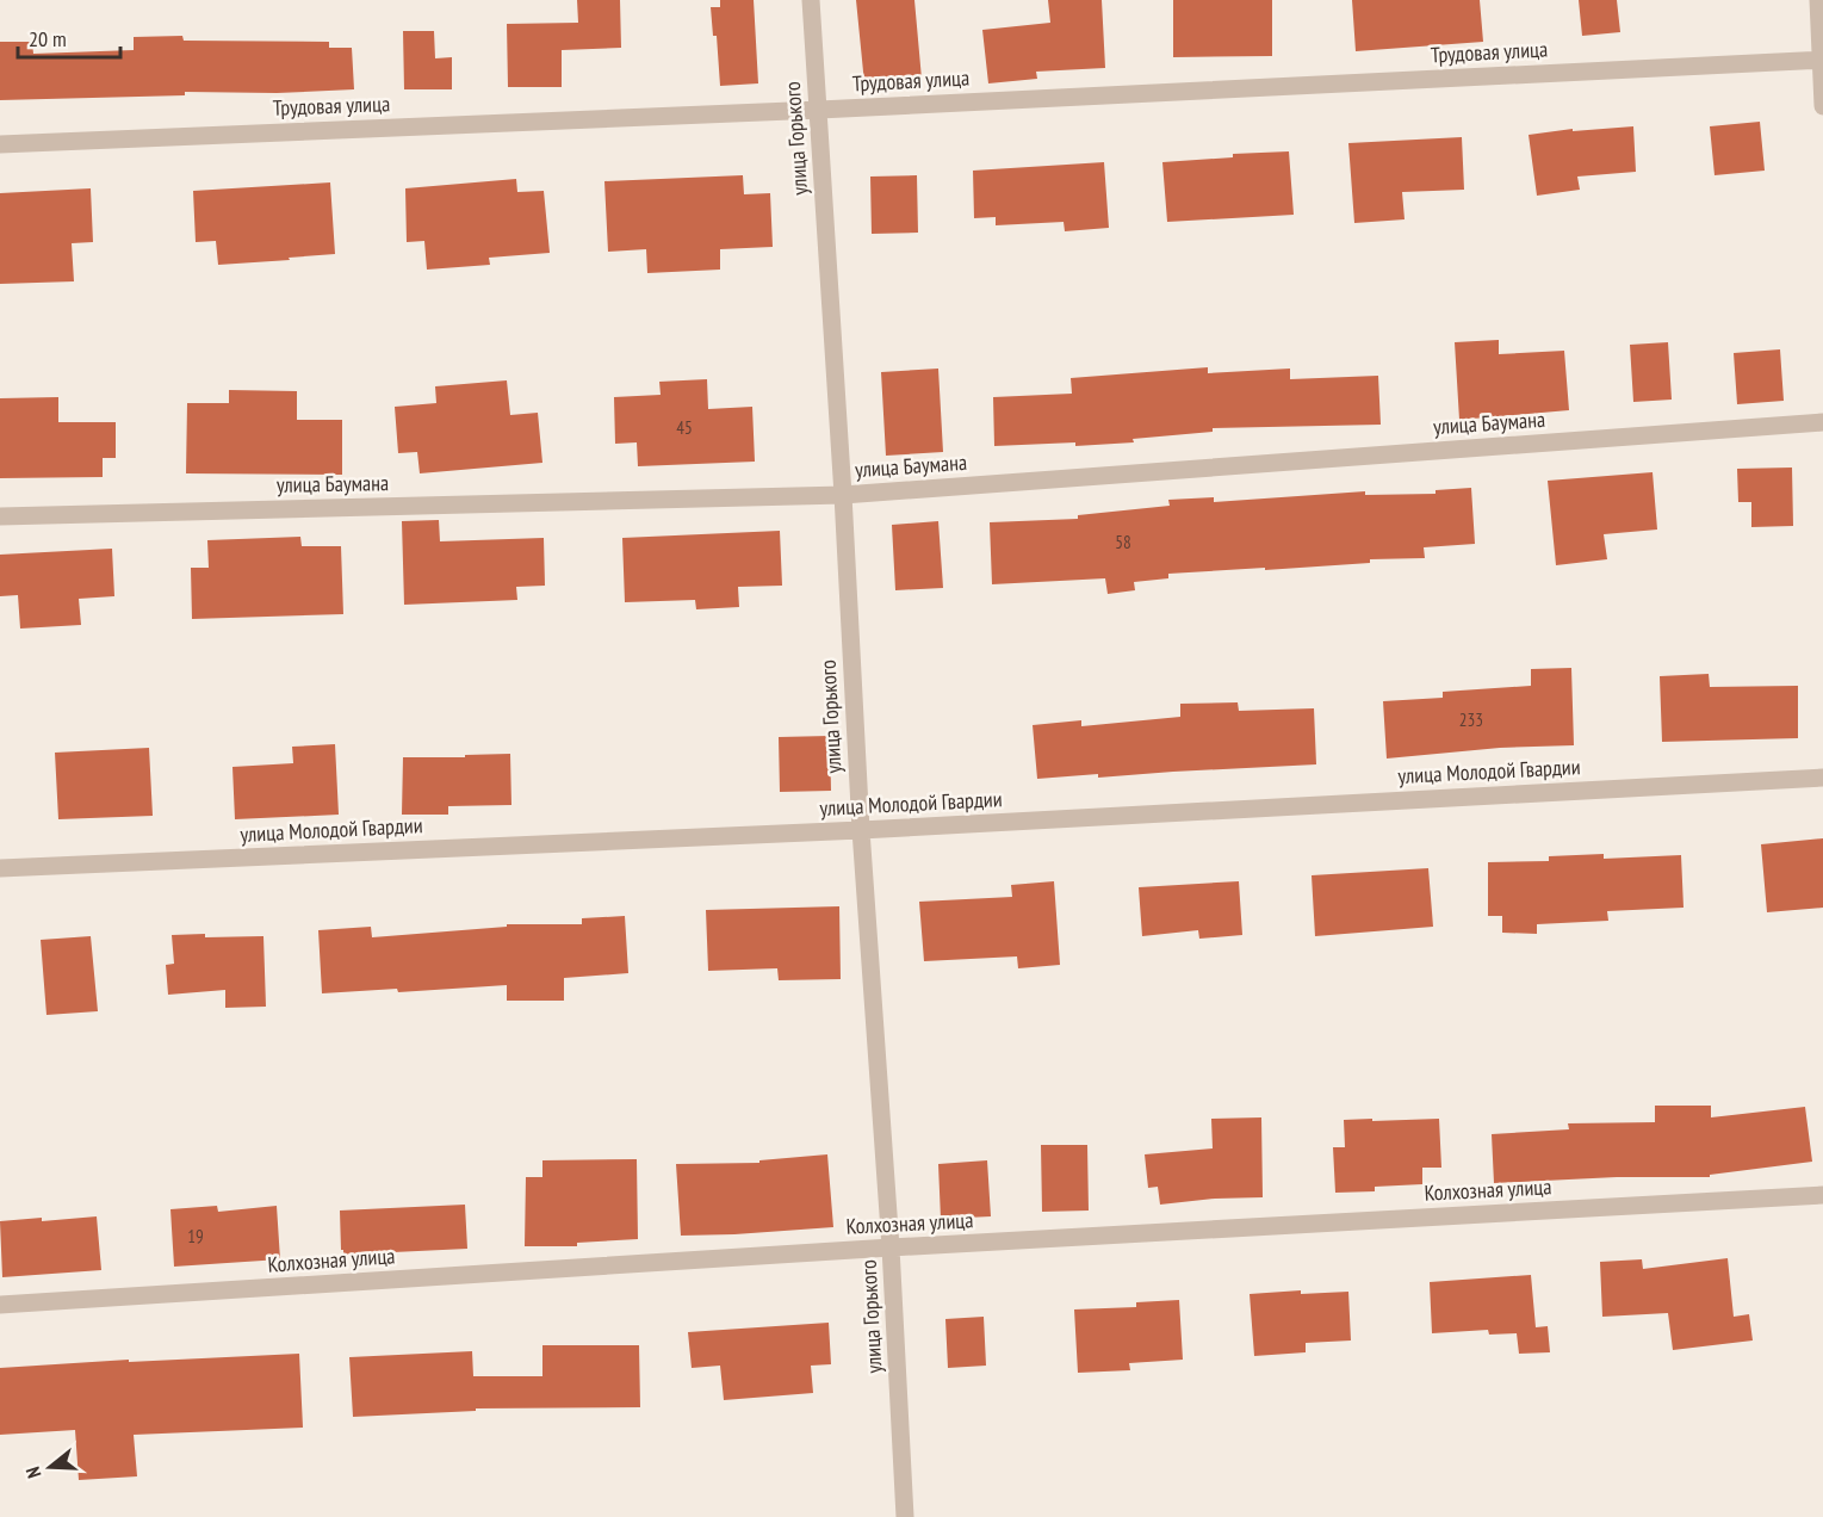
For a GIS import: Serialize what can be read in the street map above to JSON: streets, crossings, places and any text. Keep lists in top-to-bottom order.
{
  "streets": {
    "street": [
      "Трудовая улица",
      "улица Горького",
      "улица Баумана",
      "улица Молодой Гвардии",
      "Колхозная улица"
    ]
  },
  "crossings": [
    ["Трудовая улица", "улица Горького"],
    ["улица Горького", "улица Баумана"],
    ["улица Горького", "улица Молодой Гвардии"],
    ["улица Горького", "Колхозная улица"]
  ],
  "house_numbers": [
    "45",
    "58",
    "233",
    "19"
  ],
  "scale_bar": "20 m",
  "north": "left"
}
